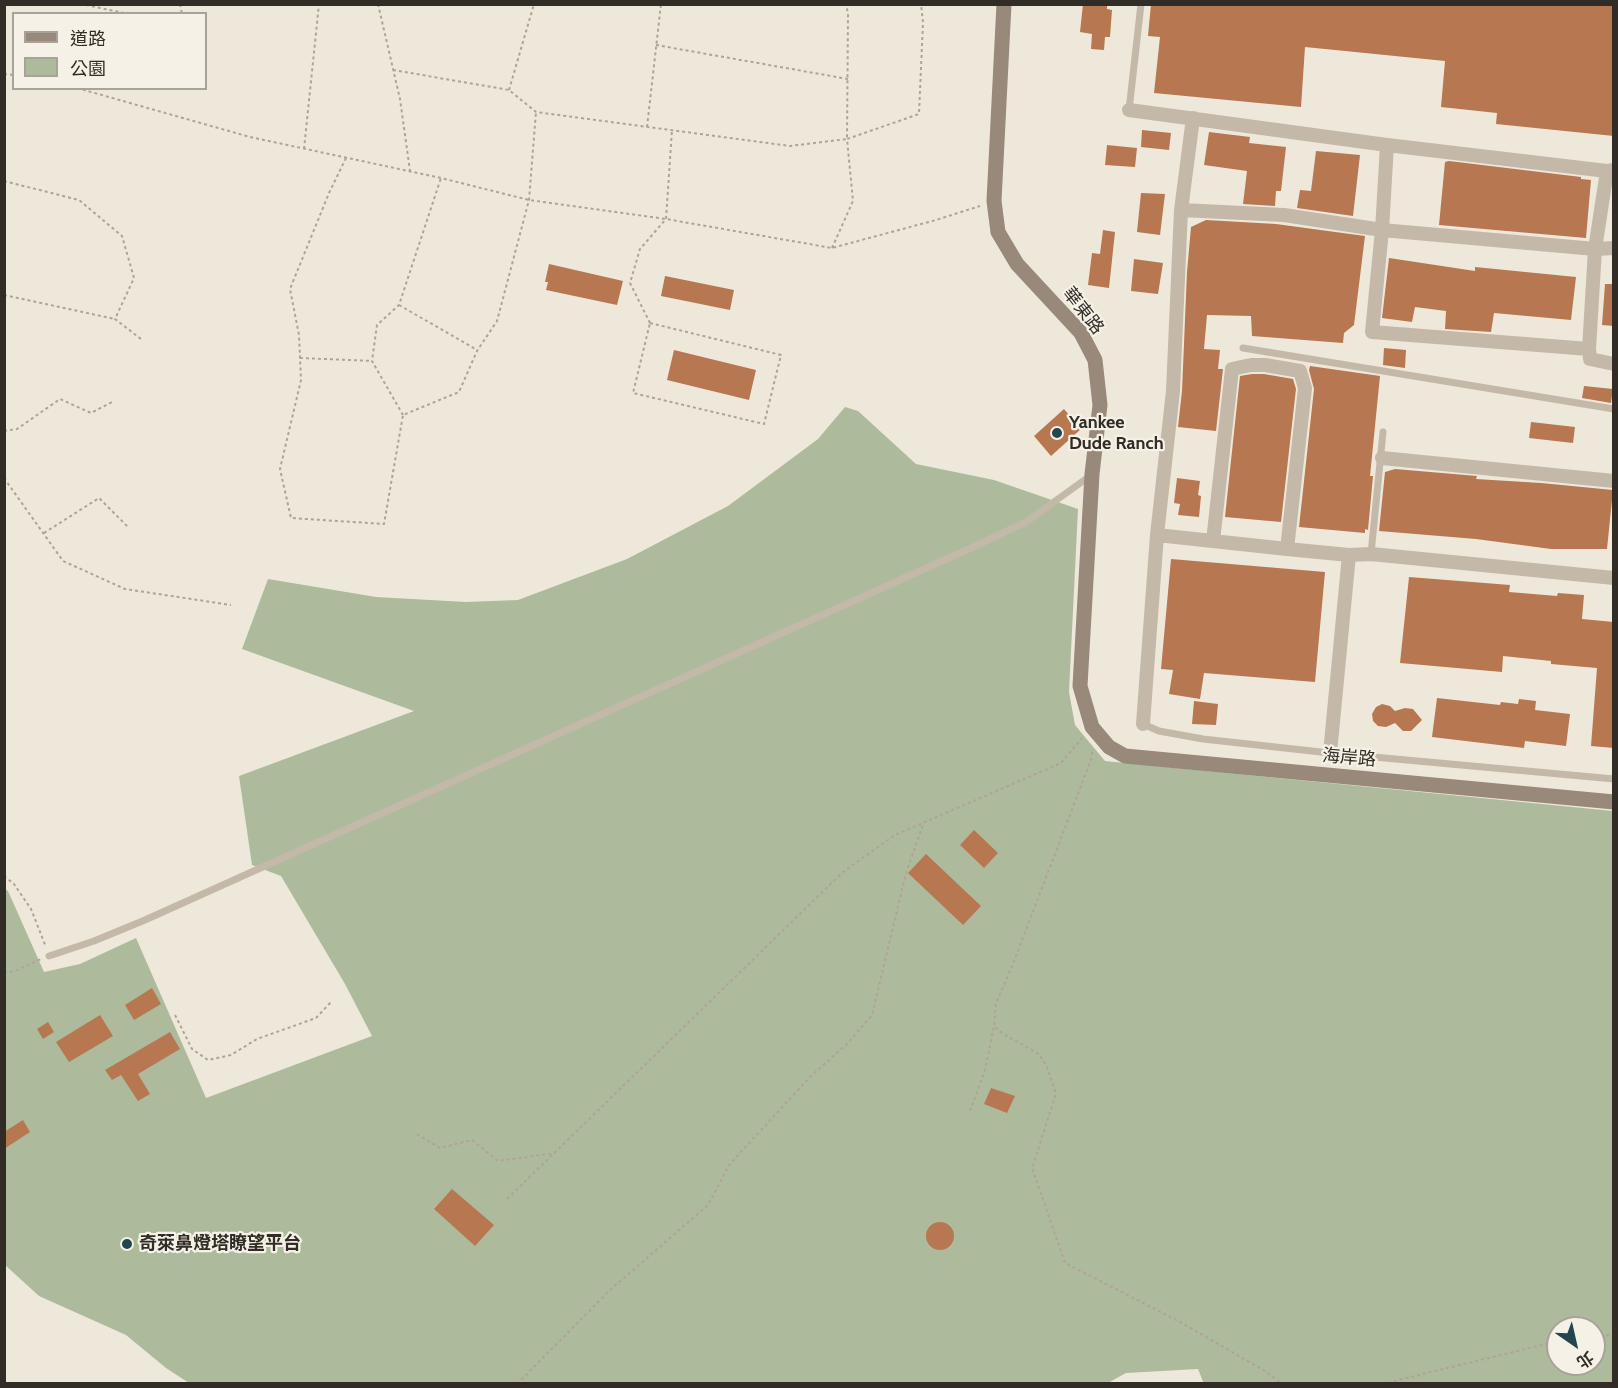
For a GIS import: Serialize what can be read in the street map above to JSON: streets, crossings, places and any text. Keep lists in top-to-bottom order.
{
  "streets": {
    "main road": ["華東路", "海岸路"]
  },
  "crossings": [
    ["華東路", "海岸路"]
  ],
  "places": ["Yankee Dude Ranch", "奇萊鼻燈塔瞭望平台"],
  "legend": ["道路", "公園"],
  "north": "bottom right"
}
